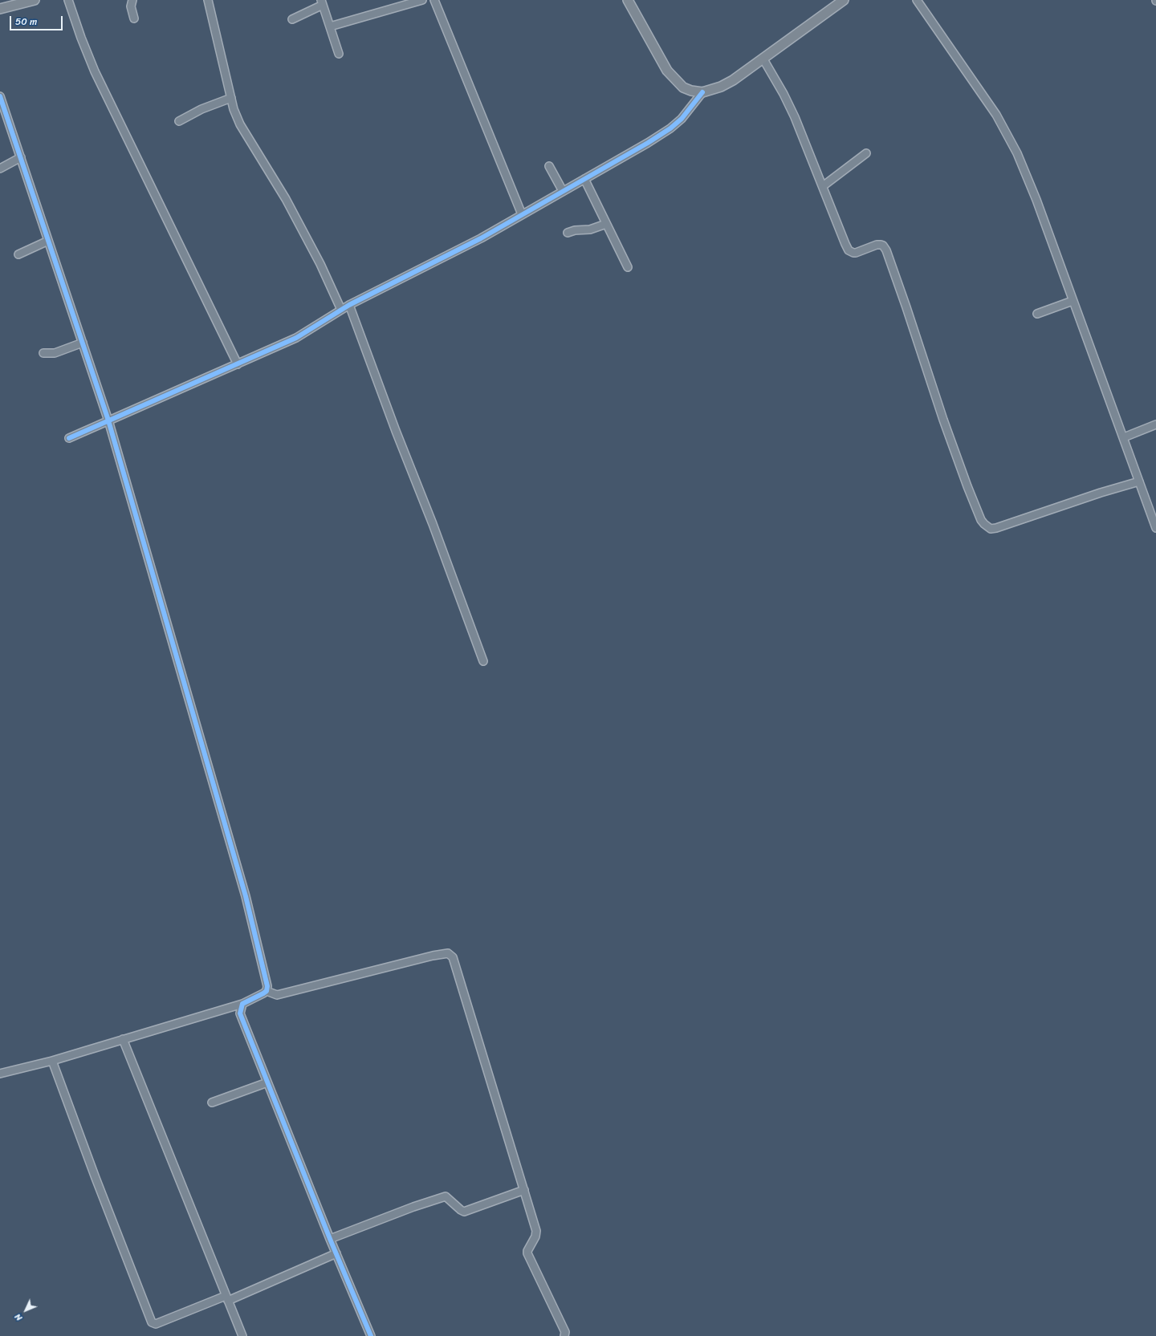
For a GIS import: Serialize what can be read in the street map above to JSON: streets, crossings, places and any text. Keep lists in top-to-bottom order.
{
  "scale_bar": "50 m",
  "north": "bottom left"
}
